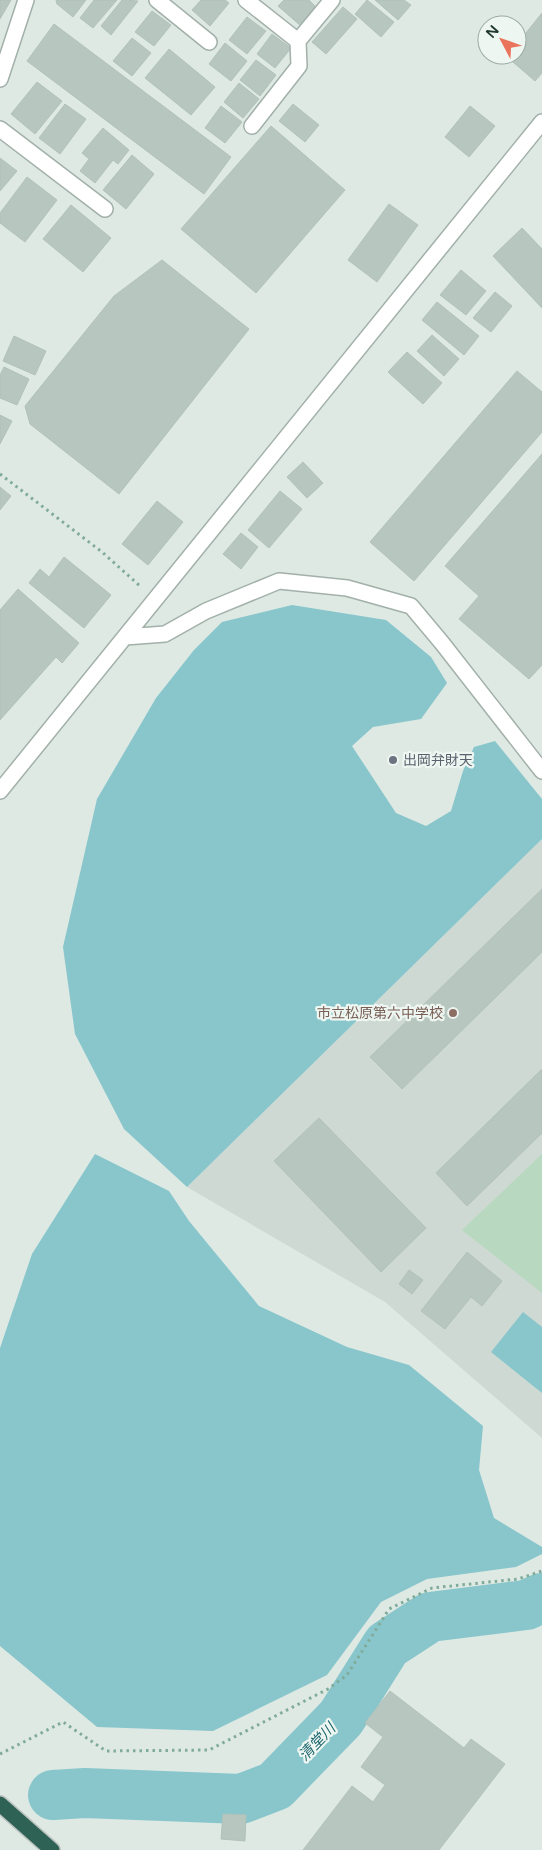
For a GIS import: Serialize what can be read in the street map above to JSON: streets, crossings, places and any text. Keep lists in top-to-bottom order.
{
  "water": ["清堂川"],
  "places": ["出岡弁財天", "市立松原第六中学校"],
  "north": "top left"
}
